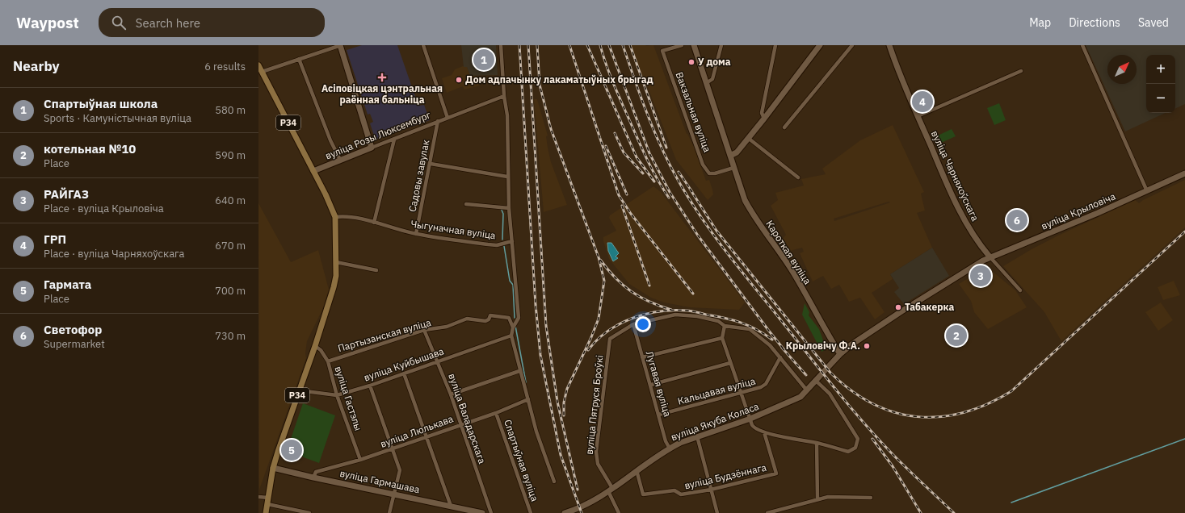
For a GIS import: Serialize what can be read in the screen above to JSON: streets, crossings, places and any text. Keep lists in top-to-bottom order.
{
  "streets": {
    "main road": [
      "Р34",
      "вуліца Розы Люксембург",
      "вуліца Чарняхоўскага",
      "вуліца Крыловіча",
      "Кароткая вуліца",
      "вуліца Якуба Коласа",
      "вуліца Гармашава"
    ],
    "street": [
      "Вакзальная вуліца",
      "Садовы завулак",
      "Чыгуначная вуліца",
      "Партызанская вуліца",
      "вуліца Куйбышава",
      "Лугавая вуліца",
      "Кальцавая вуліца",
      "вуліца Гастэлы",
      "вуліца Пятруся Броўкі",
      "вуліца Валадарскага",
      "вуліца Люлькава",
      "Спартыўная вуліца",
      "вуліца Будзённага"
    ]
  },
  "crossings": [
    ["Вакзальная вуліца", "Кароткая вуліца"],
    ["Р34", "вуліца Розы Люксембург"],
    ["Р34", "Чыгуначная вуліца"],
    ["Р34", "вуліца Куйбышава"],
    ["Р34", "вуліца Гастэлы"],
    ["Р34", "вуліца Гармашава"],
    ["вуліца Розы Люксембург", "Садовы завулак"],
    ["Садовы завулак", "Чыгуначная вуліца"],
    ["вуліца Чарняхоўскага", "вуліца Крыловіча"],
    ["вуліца Крыловіча", "Кароткая вуліца"],
    ["вуліца Крыловіча", "вуліца Якуба Коласа"],
    ["Партызанская вуліца", "вуліца Гастэлы"],
    ["Партызанская вуліца", "вуліца Валадарскага"],
    ["вуліца Куйбышава", "вуліца Гастэлы"],
    ["вуліца Куйбышава", "вуліца Валадарскага"],
    ["Лугавая вуліца", "Кальцавая вуліца"],
    ["Лугавая вуліца", "вуліца Пятруся Броўкі"],
    ["Лугавая вуліца", "вуліца Якуба Коласа"],
    ["вуліца Гастэлы", "вуліца Люлькава"],
    ["вуліца Пятруся Броўкі", "вуліца Якуба Коласа"],
    ["вуліца Валадарскага", "вуліца Люлькава"],
    ["вуліца Якуба Коласа", "вуліца Будзённага"],
    ["вуліца Люлькава", "Спартыўная вуліца"],
    ["вуліца Люлькава", "вуліца Гармашава"]
  ],
  "places": {
    "other": [
      "У дома",
      "Дом адпачынку лакаматыўных брыгад",
      "Табакерка",
      "Крыловічу Ф.А."
    ],
    "health": ["Асіповіцкая цэнтральная раённая бальніца"]
  },
  "north": "top right",
  "page": {
    "header": "Waypost",
    "search": "Search here",
    "nav": ["Map", "Directions", "Saved"],
    "heading": ["Nearby", "6 results"],
    "pins": [
      "1",
      "4",
      "6",
      "3",
      "2",
      "5"
    ],
    "map_buttons": ["+", "−"],
    "list": [
      {
        "mark": "1",
        "name": "Спартыўная школа",
        "note": "Sports · Камуністычная вуліца",
        "value": "580 m"
      },
      {
        "mark": "2",
        "name": "котельная №10",
        "note": "Place",
        "value": "590 m"
      },
      {
        "mark": "3",
        "name": "РАЙГАЗ",
        "note": "Place · вуліца Крыловіча",
        "value": "640 m"
      },
      {
        "mark": "4",
        "name": "ГРП",
        "note": "Place · вуліца Чарняхоўскага",
        "value": "670 m"
      },
      {
        "mark": "5",
        "name": "Гармата",
        "note": "Place",
        "value": "700 m"
      },
      {
        "mark": "6",
        "name": "Светофор",
        "note": "Supermarket",
        "value": "730 m"
      }
    ]
  }
}
